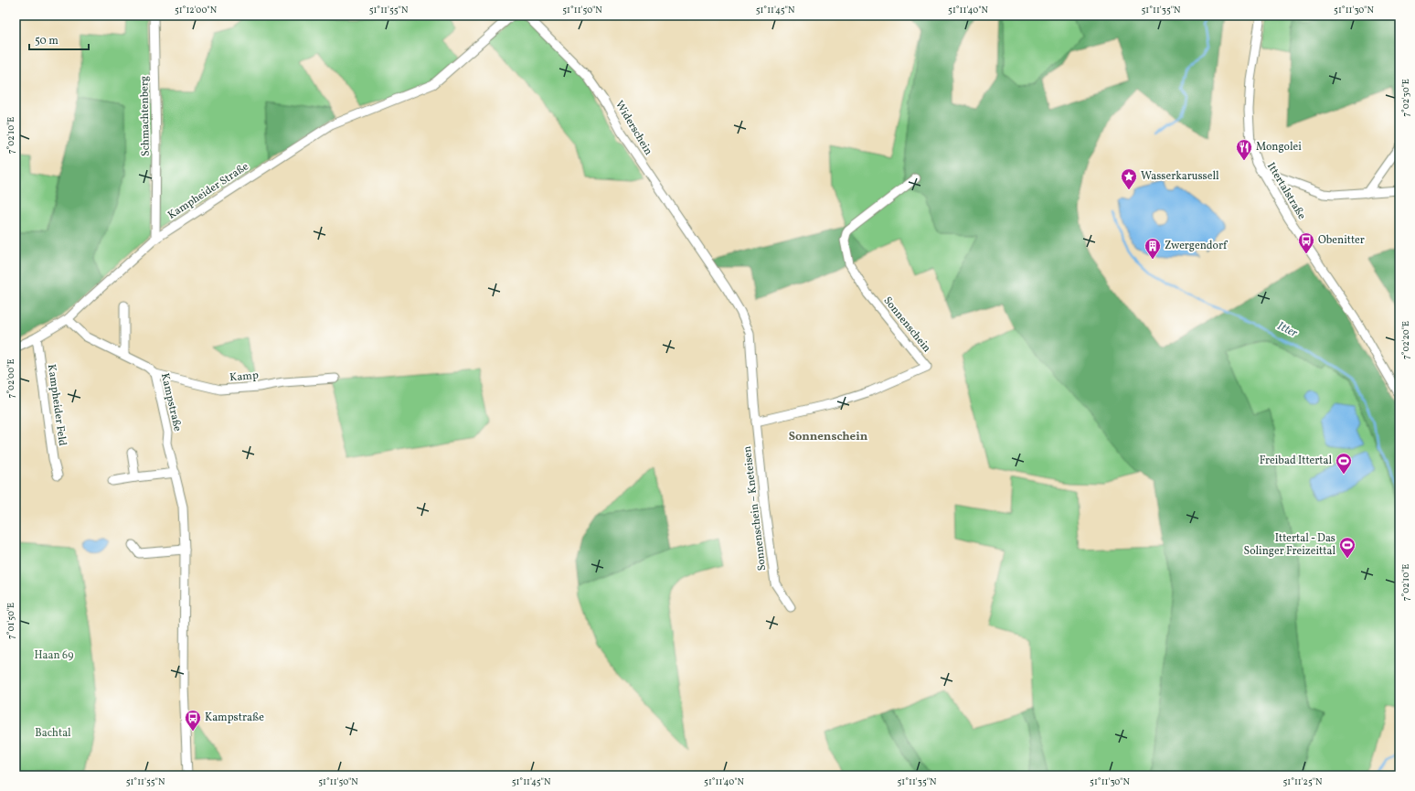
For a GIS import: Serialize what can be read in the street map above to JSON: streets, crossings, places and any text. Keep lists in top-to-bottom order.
{
  "streets": {
    "street": [
      "Schmachtenberg",
      "Widerschein",
      "Kampheider Straße",
      "Ittertalstraße",
      "Sonnenschein",
      "Kamp",
      "Kampstraße",
      "Kampheider Feld",
      "Sonnenschein – Kneteisen"
    ]
  },
  "crossings": [
    ["Schmachtenberg", "Kampheider Straße"],
    ["Widerschein", "Sonnenschein – Kneteisen"],
    ["Kampheider Straße", "Kampstraße"],
    ["Kampheider Straße", "Kampheider Feld"],
    ["Sonnenschein", "Sonnenschein – Kneteisen"],
    ["Kamp", "Kampstraße"]
  ],
  "districts": ["Sonnenschein"],
  "water": ["Itter"],
  "parks": ["Haan 69", "Bachtal"],
  "places": {
    "restaurant": ["Mongolei"],
    "place": ["Wasserkarussell"],
    "bus stop": ["Obenitter", "Kampstraße"],
    "building": ["Zwergendorf"],
    "sports": ["Freibad Ittertal", "Ittertal - Das Solinger Freizeittal"]
  },
  "scale_bar": "50 m",
  "coordinates": [
    "51°12'00\"N",
    "51°11'55\"N",
    "51°11'50\"N",
    "51°11'45\"N",
    "51°11'40\"N",
    "51°11'35\"N",
    "51°11'30\"N",
    "7°02'30\"E",
    "7°02'10\"E",
    "7°02'20\"E",
    "7°02'00\"E",
    "7°01'50\"E",
    "51°11'25\"N"
  ]
}
